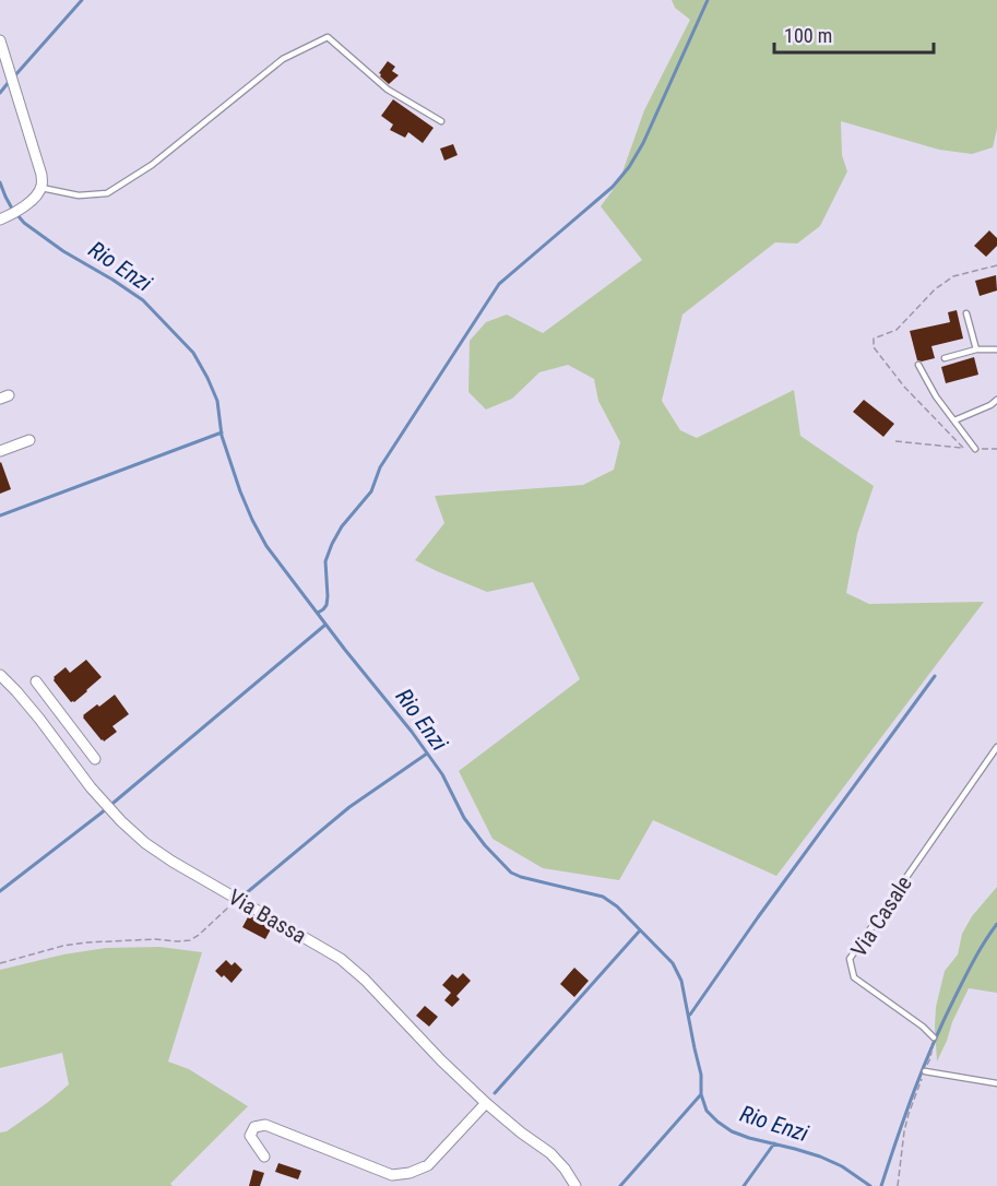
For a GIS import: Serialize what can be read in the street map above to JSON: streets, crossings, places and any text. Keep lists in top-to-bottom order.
{
  "streets": {
    "street": ["Via Bassa"],
    "lane": ["Via Casale"]
  },
  "water": ["Rio Enzi"],
  "scale_bar": "100 m"
}
